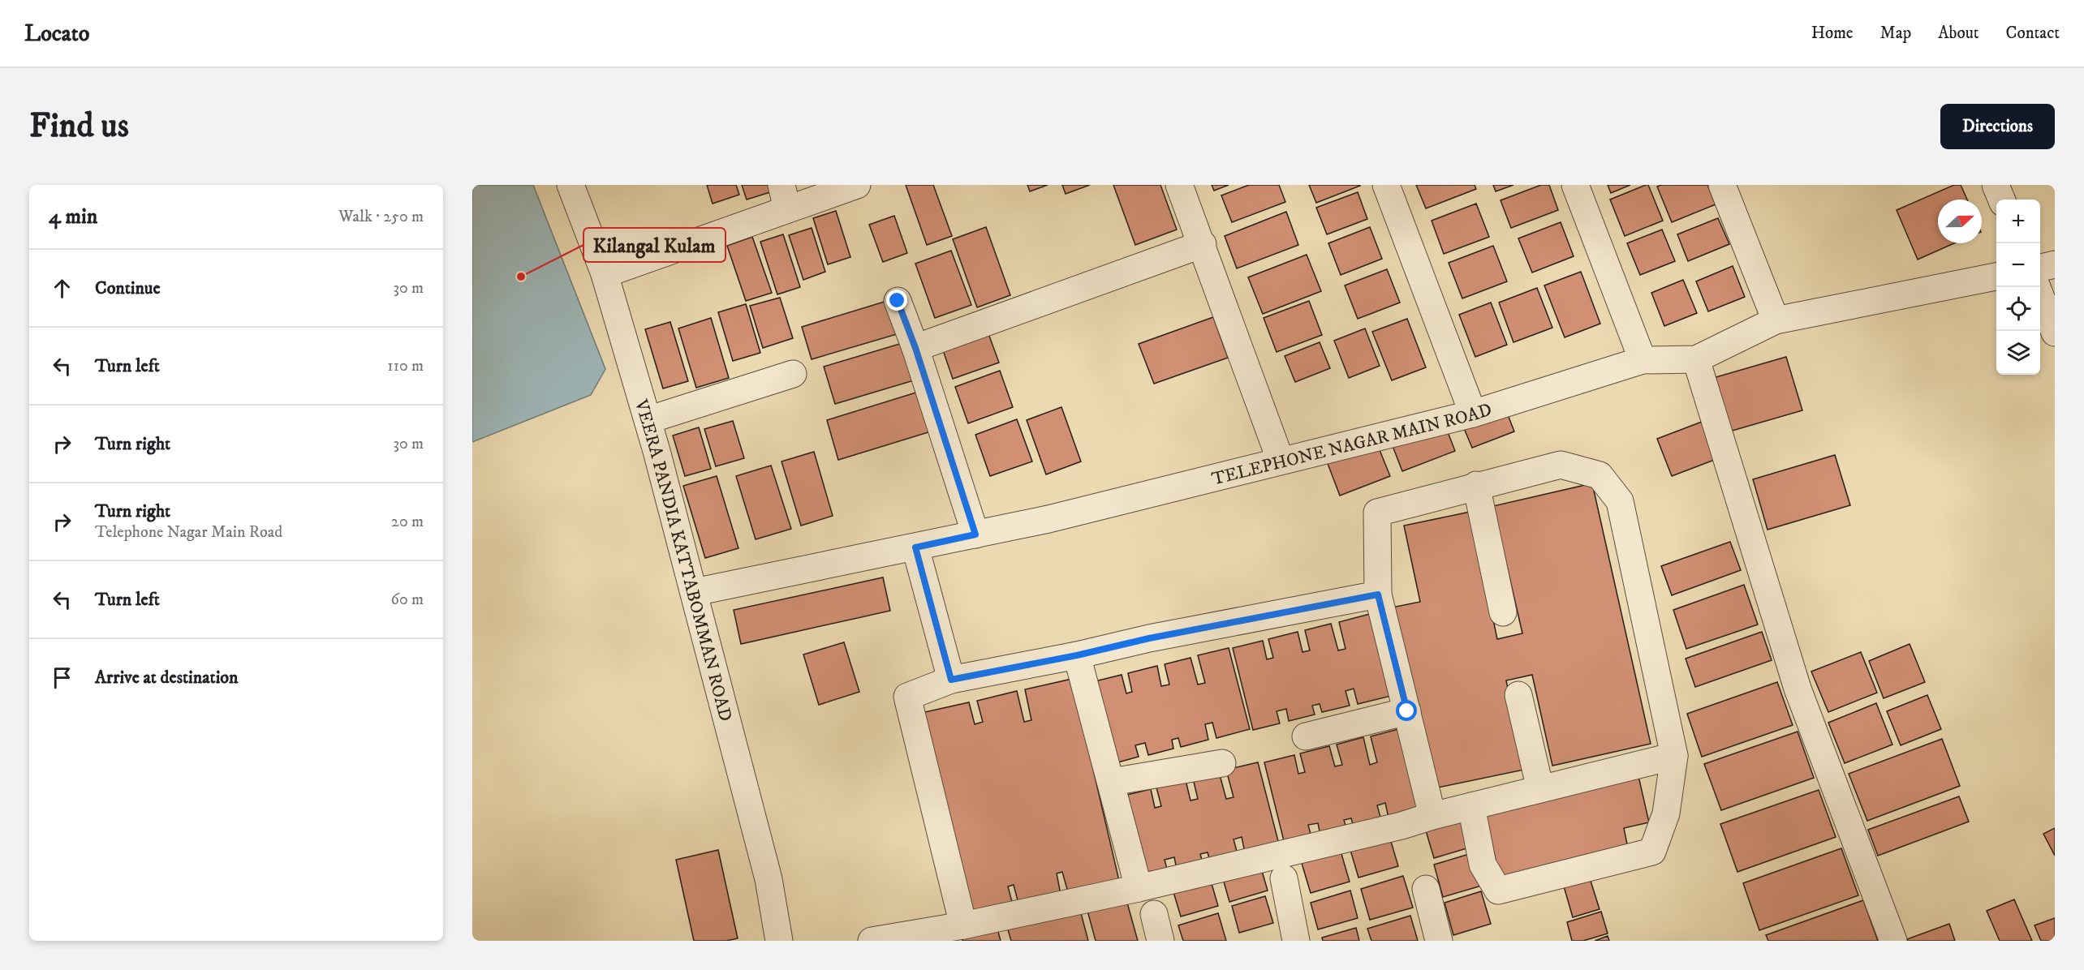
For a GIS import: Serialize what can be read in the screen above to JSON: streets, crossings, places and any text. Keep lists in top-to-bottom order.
{
  "streets": {
    "street": ["TELEPHONE NAGAR MAIN ROAD", "VEERA PANDIA KATTABOMMAN ROAD"]
  },
  "crossings": [
    ["TELEPHONE NAGAR MAIN ROAD", "VEERA PANDIA KATTABOMMAN ROAD"]
  ],
  "places": ["Kilangal Kulam"],
  "north": "right",
  "page": {
    "header": "Locato",
    "nav": [
      "Home",
      "Map",
      "About",
      "Contact"
    ],
    "buttons": "Directions",
    "title": "Find us",
    "heading": ["4 min", "Walk · 250 m"],
    "map_buttons": ["+", "−"],
    "list": [
      ["Continue", "30 m"],
      ["Turn left", "110 m"],
      ["Turn right", "30 m"],
      ["Turn right", "Telephone Nagar Main Road", "20 m"],
      ["Turn left", "60 m"],
      "Arrive at destination"
    ]
  }
}
